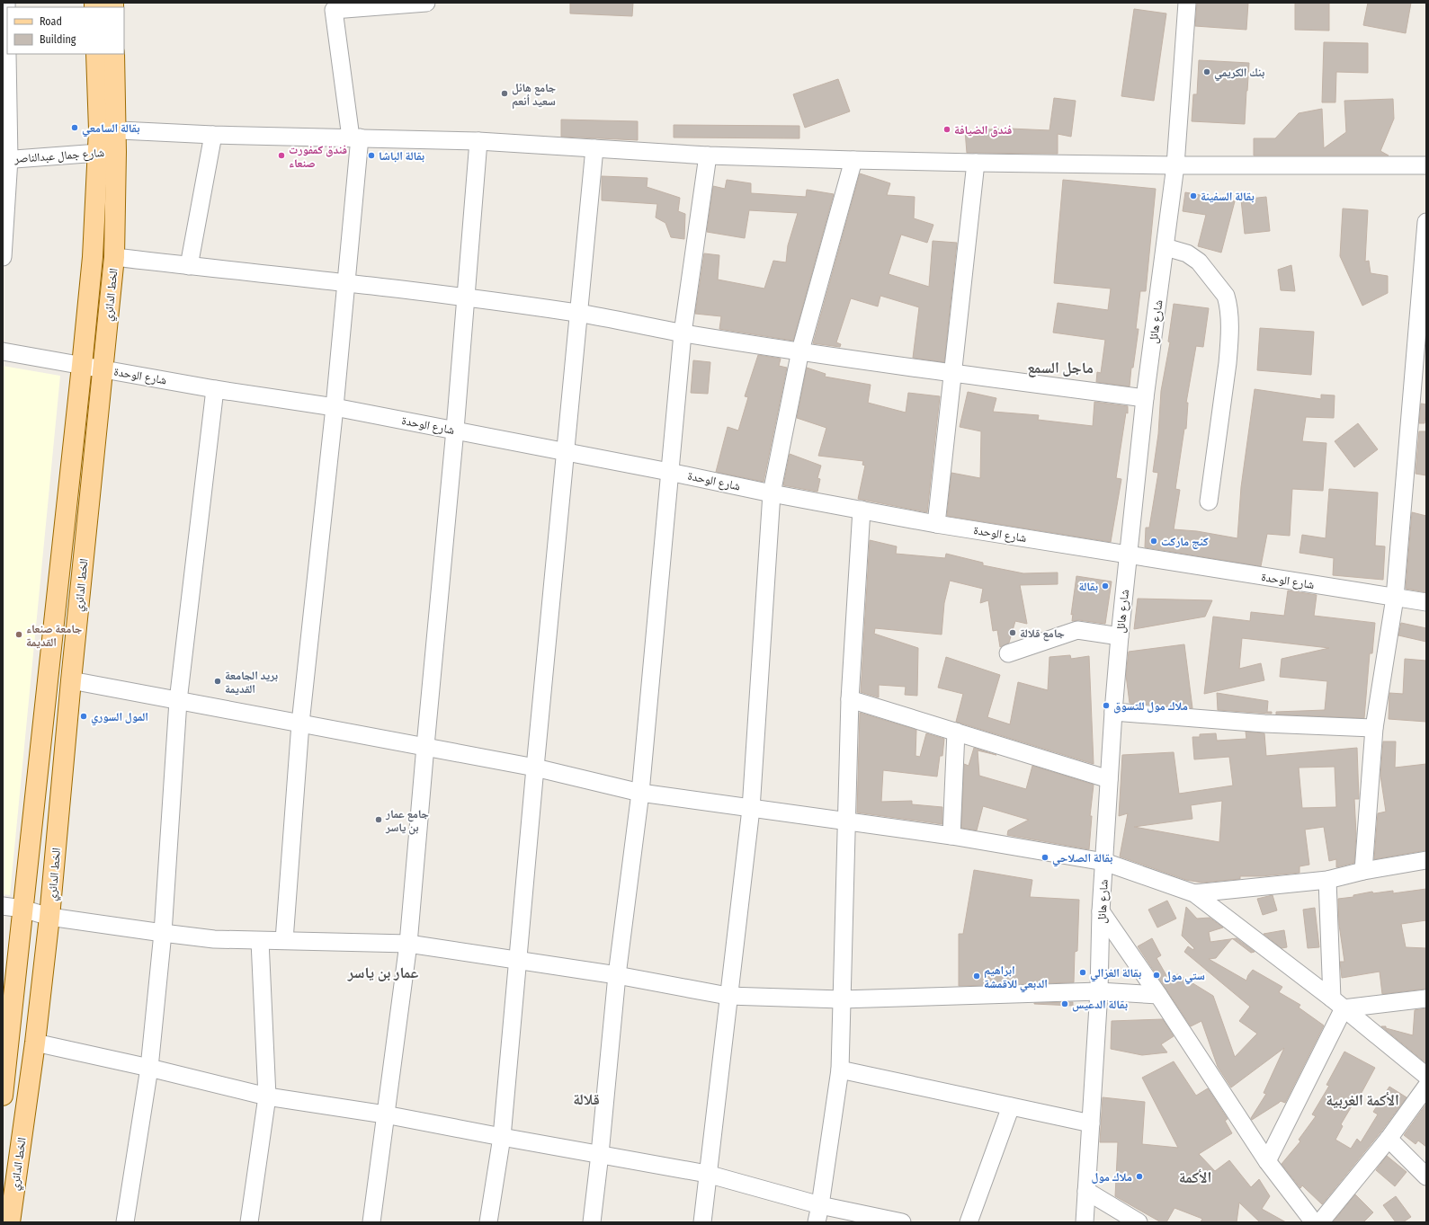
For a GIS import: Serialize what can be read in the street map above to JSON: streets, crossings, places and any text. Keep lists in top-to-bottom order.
{
  "streets": {
    "main road": ["الخط الدائري"],
    "street": ["شارع جمال عبدالناصر", "شارع هائل", "شارع الوحدة"]
  },
  "crossings": [
    ["شارع جمال عبدالناصر", "الخط الدائري"],
    ["الخط الدائري", "شارع الوحدة"],
    ["شارع هائل", "شارع الوحدة"]
  ],
  "districts": [
    "ماجل السمع",
    "عمار بن ياسر",
    "قلالة",
    "الأكمة الغربية",
    "الأكمة"
  ],
  "places": [
    "بنك الكريمي",
    "جامع هائل سعيد أنعم",
    "بقالة السامعي",
    "فندق الضيافة",
    "فندق كمفورت صنعاء",
    "بقالة الباشا",
    "بقالة السفينة",
    "كنج ماركت",
    "بقالة",
    "جامع قلالة",
    "جامعة صنعاء القديمة",
    "بريد الجامعة القديمة",
    "ملاك مول للتسوق",
    "المول السوري",
    "جامع عمار بن ياسر",
    "بقالة الصلاحي",
    "بقالة الغزالي",
    "ستي مول",
    "ابراهيم الدبعي للاقمشة",
    "بقالة الدعيس",
    "ملاك مول"
  ],
  "legend": ["Road", "Building"]
}
